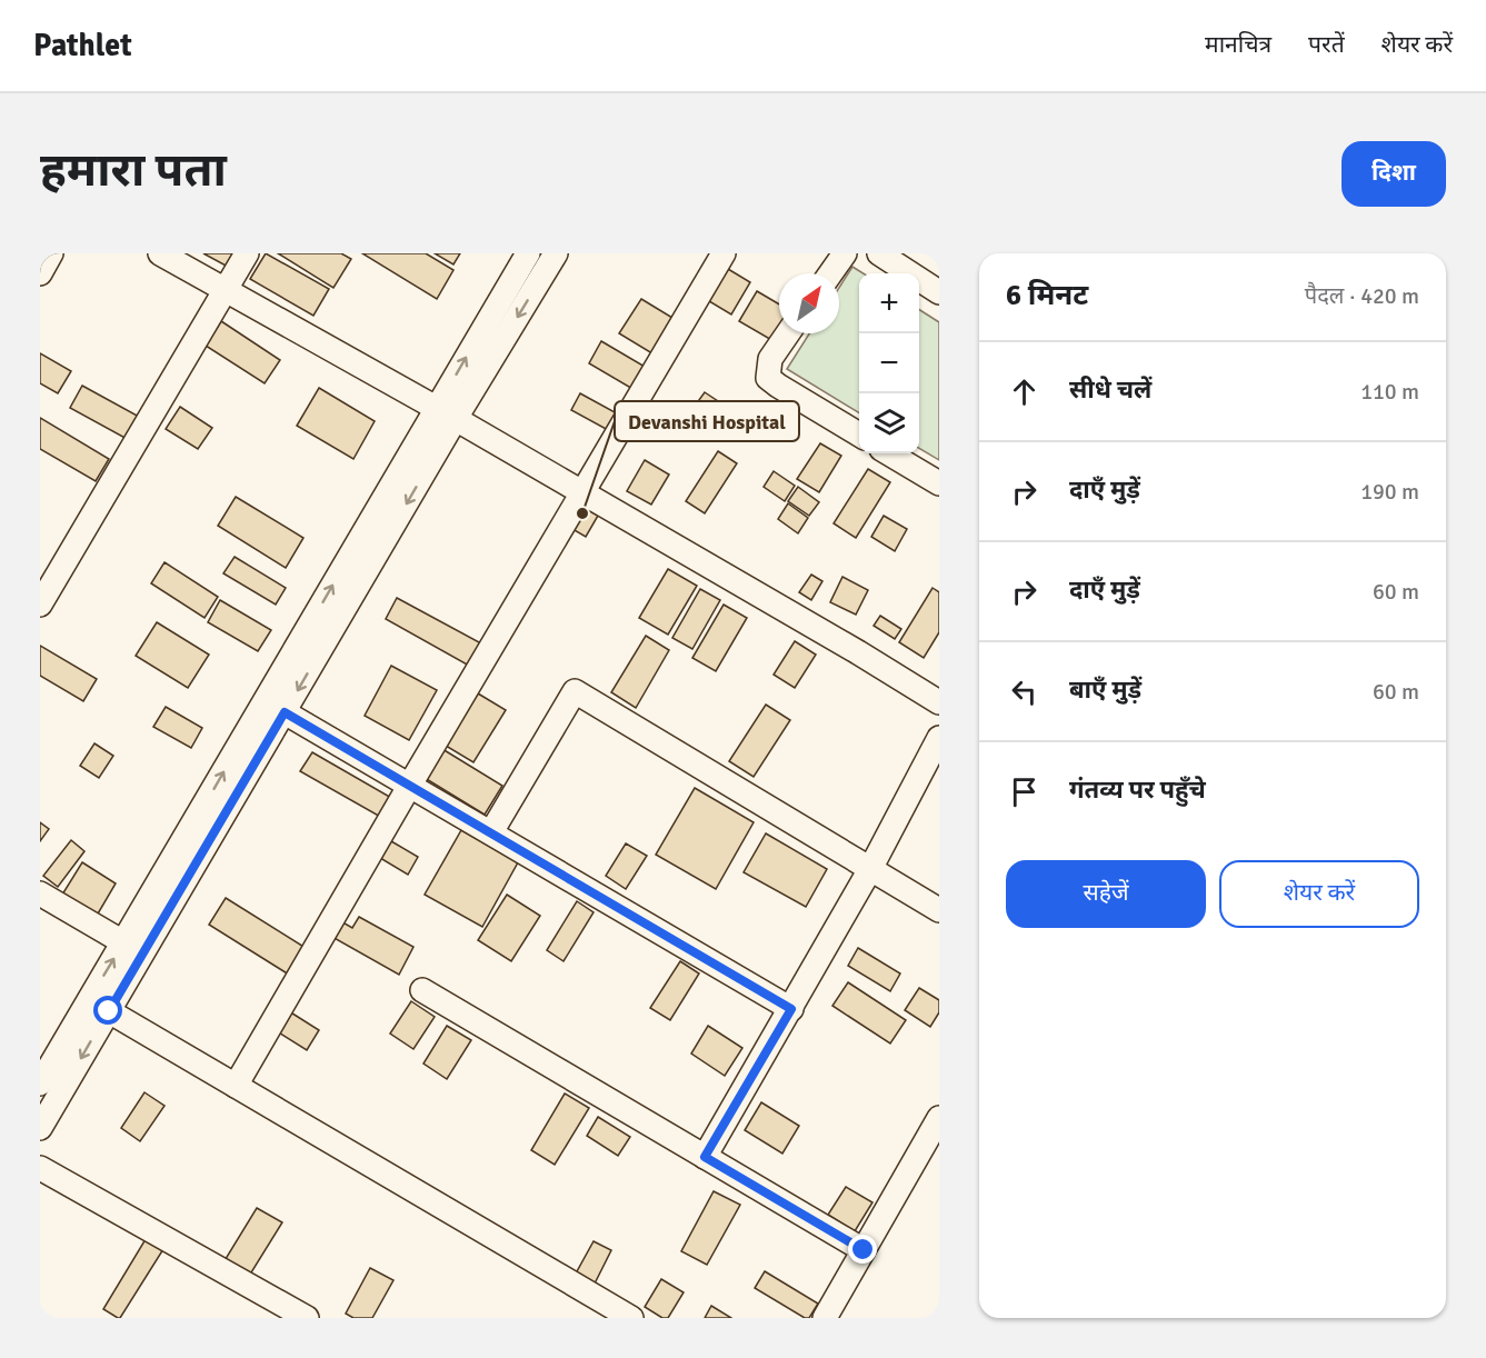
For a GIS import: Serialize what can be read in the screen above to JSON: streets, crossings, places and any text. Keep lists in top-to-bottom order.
{
  "places": ["Devanshi Hospital"],
  "north": "top right",
  "page": {
    "header": "Pathlet",
    "nav": ["मानचित्र", "परतें", "शेयर करें"],
    "buttons": [
      "दिशा",
      ["सहेजें", "शेयर करें"]
    ],
    "title": "हमारा पता",
    "heading": ["6 मिनट", "पैदल · 420 m"],
    "map_buttons": ["+", "−"],
    "list": [
      ["सीधे चलें", "110 m"],
      ["दाएँ मुड़ें", "190 m"],
      ["दाएँ मुड़ें", "60 m"],
      ["बाएँ मुड़ें", "60 m"],
      "गंतव्य पर पहुँचे"
    ]
  }
}
